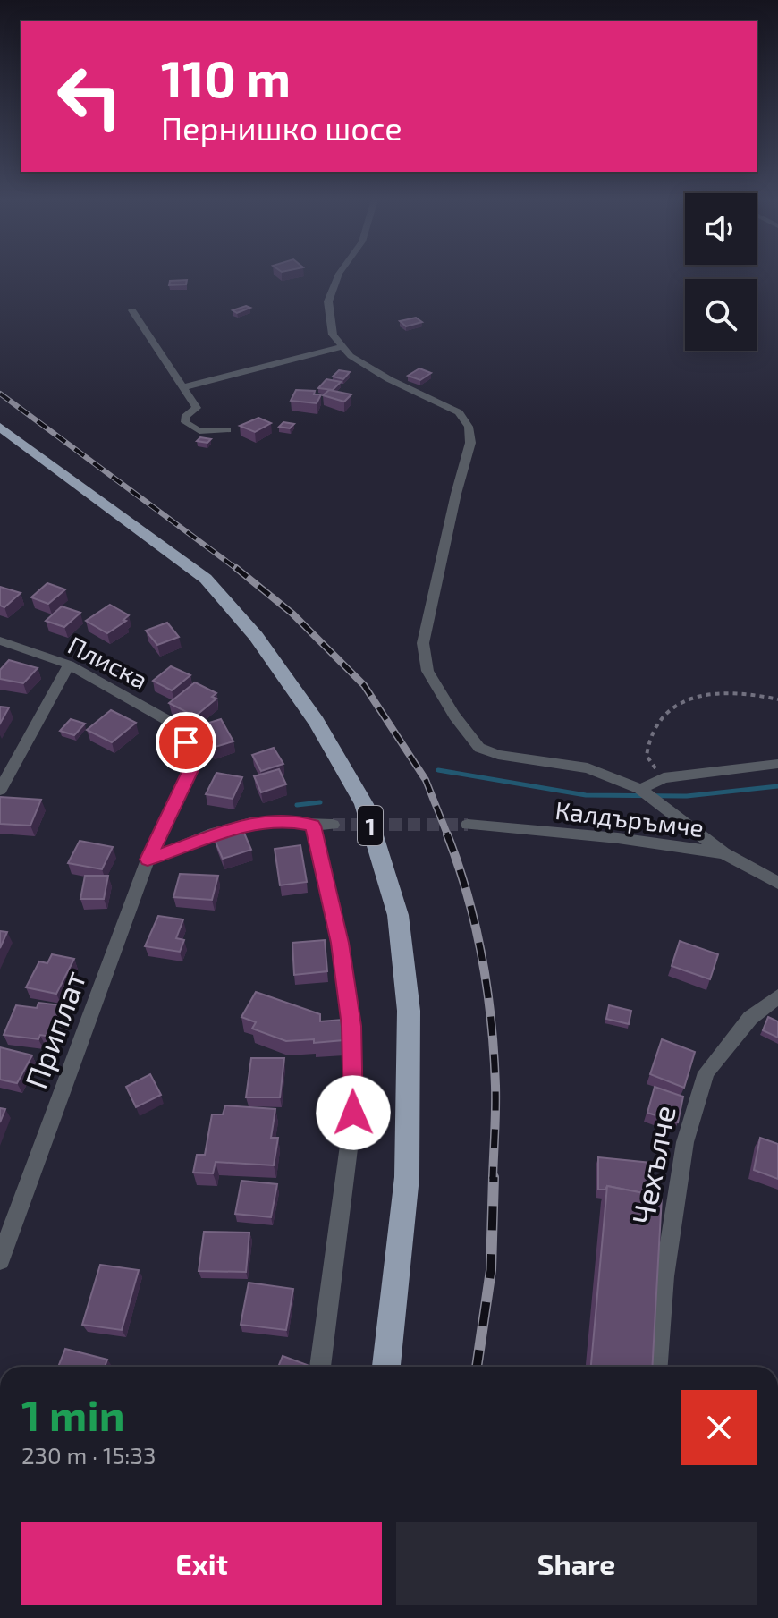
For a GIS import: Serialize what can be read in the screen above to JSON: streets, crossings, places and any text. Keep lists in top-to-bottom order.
{
  "streets": {
    "highway": ["1"],
    "street": [
      "Плиска",
      "Калдъръмче",
      "Приплат",
      "Чехълче"
    ]
  },
  "crossings": [
    ["Плиска", "Приплат"]
  ],
  "page": {
    "turn": ["110 m", "Пернишко шосе"],
    "heading": ["1 min", "230 m · 15:33"],
    "buttons": ["Exit", "Share"]
  }
}
